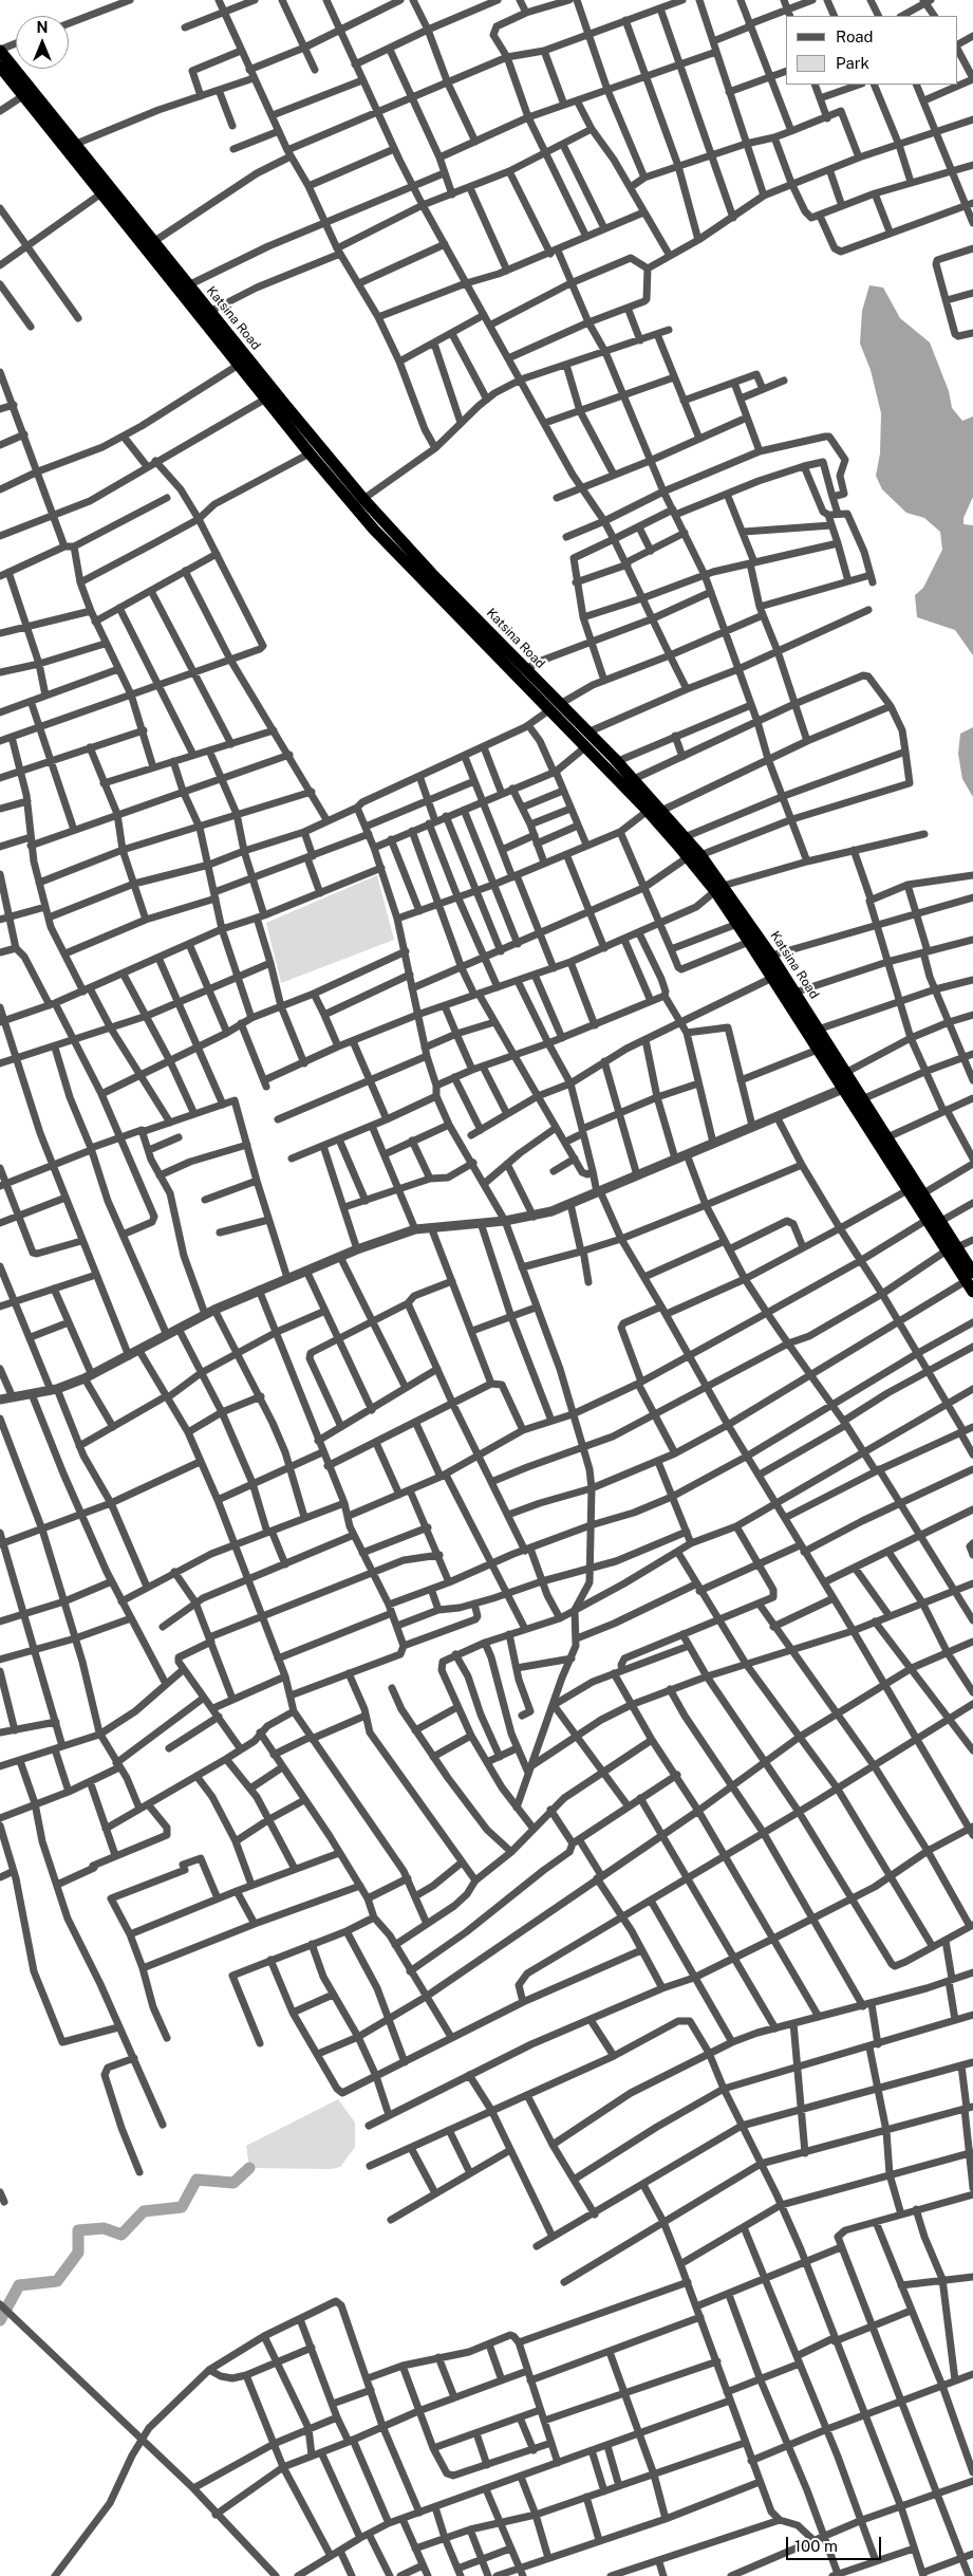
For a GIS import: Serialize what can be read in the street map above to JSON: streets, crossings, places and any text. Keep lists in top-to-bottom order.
{
  "streets": {
    "highway": ["Katsina Road"]
  },
  "legend": ["Road", "Park"],
  "scale_bar": "100 m",
  "north": "top"
}
